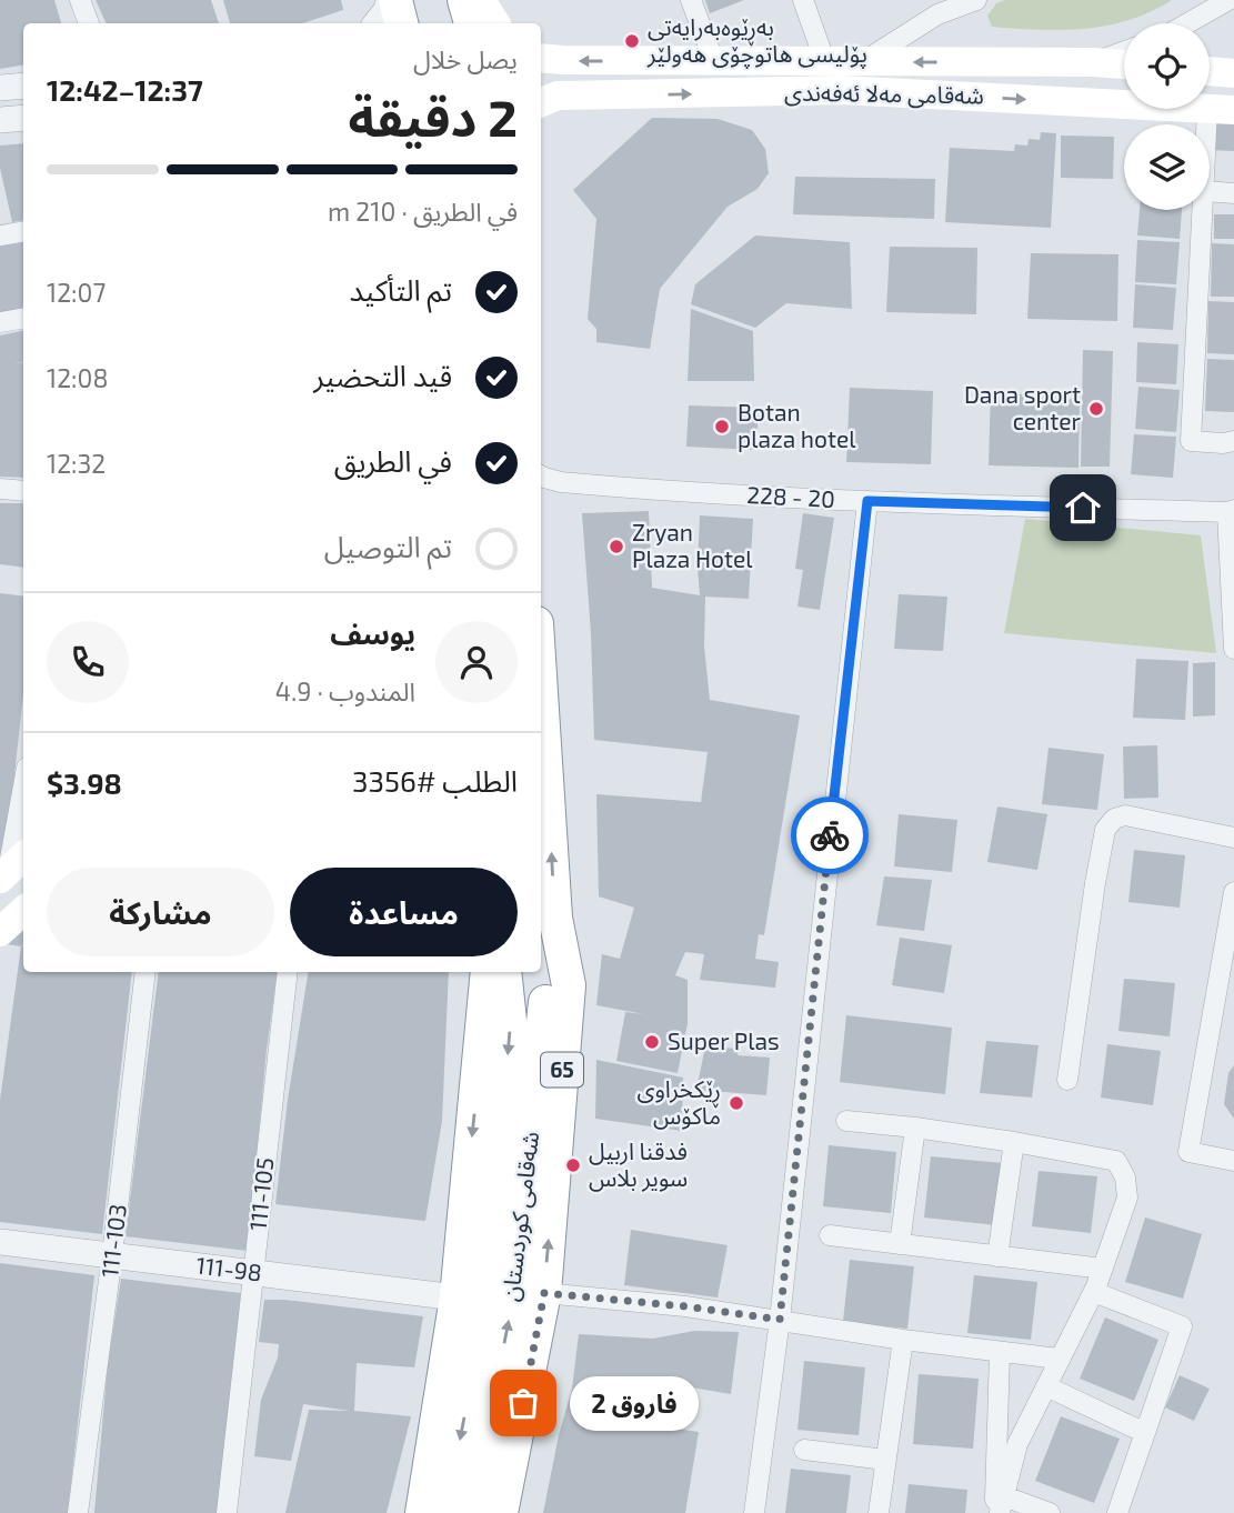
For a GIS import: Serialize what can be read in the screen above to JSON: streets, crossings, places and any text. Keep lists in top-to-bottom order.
{
  "streets": {
    "highway": ["65", "شەقامی کوردستان"],
    "main road": ["شەقامی مەلا ئەفەندی"],
    "street": [
      "228 - 20",
      "111-105",
      "111-103",
      "111-98"
    ]
  },
  "crossings": [
    ["111-105", "111-98"],
    ["111-103", "111-98"]
  ],
  "places": [
    "بەڕێوەبەرایەتی پۆلیسی هاتوچۆی هەولێر",
    "Dana sport center",
    "Botan plaza hotel",
    "Zryan Plaza Hotel",
    "Super Plas",
    "ڕێکخراوی ماکۆس",
    "فدقنا اربيل سوير بلاس",
    "فاروق 2"
  ],
  "page": {
    "heading": ["2 دقيقة", "يصل خلال", "12:37–12:42"],
    "panel": [
      "يوسف",
      "المندوب · 4.9",
      "الطلب #3356",
      "$3.98"
    ],
    "bar": "في الطريق · 210 m",
    "list": [
      ["تم التأكيد", "12:07"],
      ["قيد التحضير", "12:08"],
      ["في الطريق", "12:32"],
      "تم التوصيل"
    ],
    "buttons": ["مساعدة", "مشاركة"],
    "bubble": "فاروق 2"
  }
}
